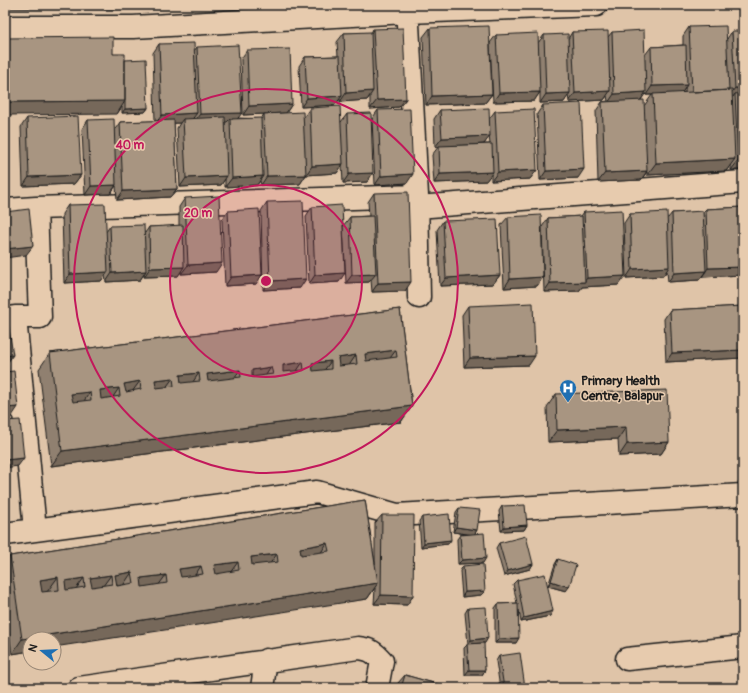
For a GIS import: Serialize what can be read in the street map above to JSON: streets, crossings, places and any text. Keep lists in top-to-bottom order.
{
  "places": {
    "hospital": ["Primary Health Centre, Balapur"]
  },
  "north": "left",
  "rings": ["40 m", "20 m"]
}
